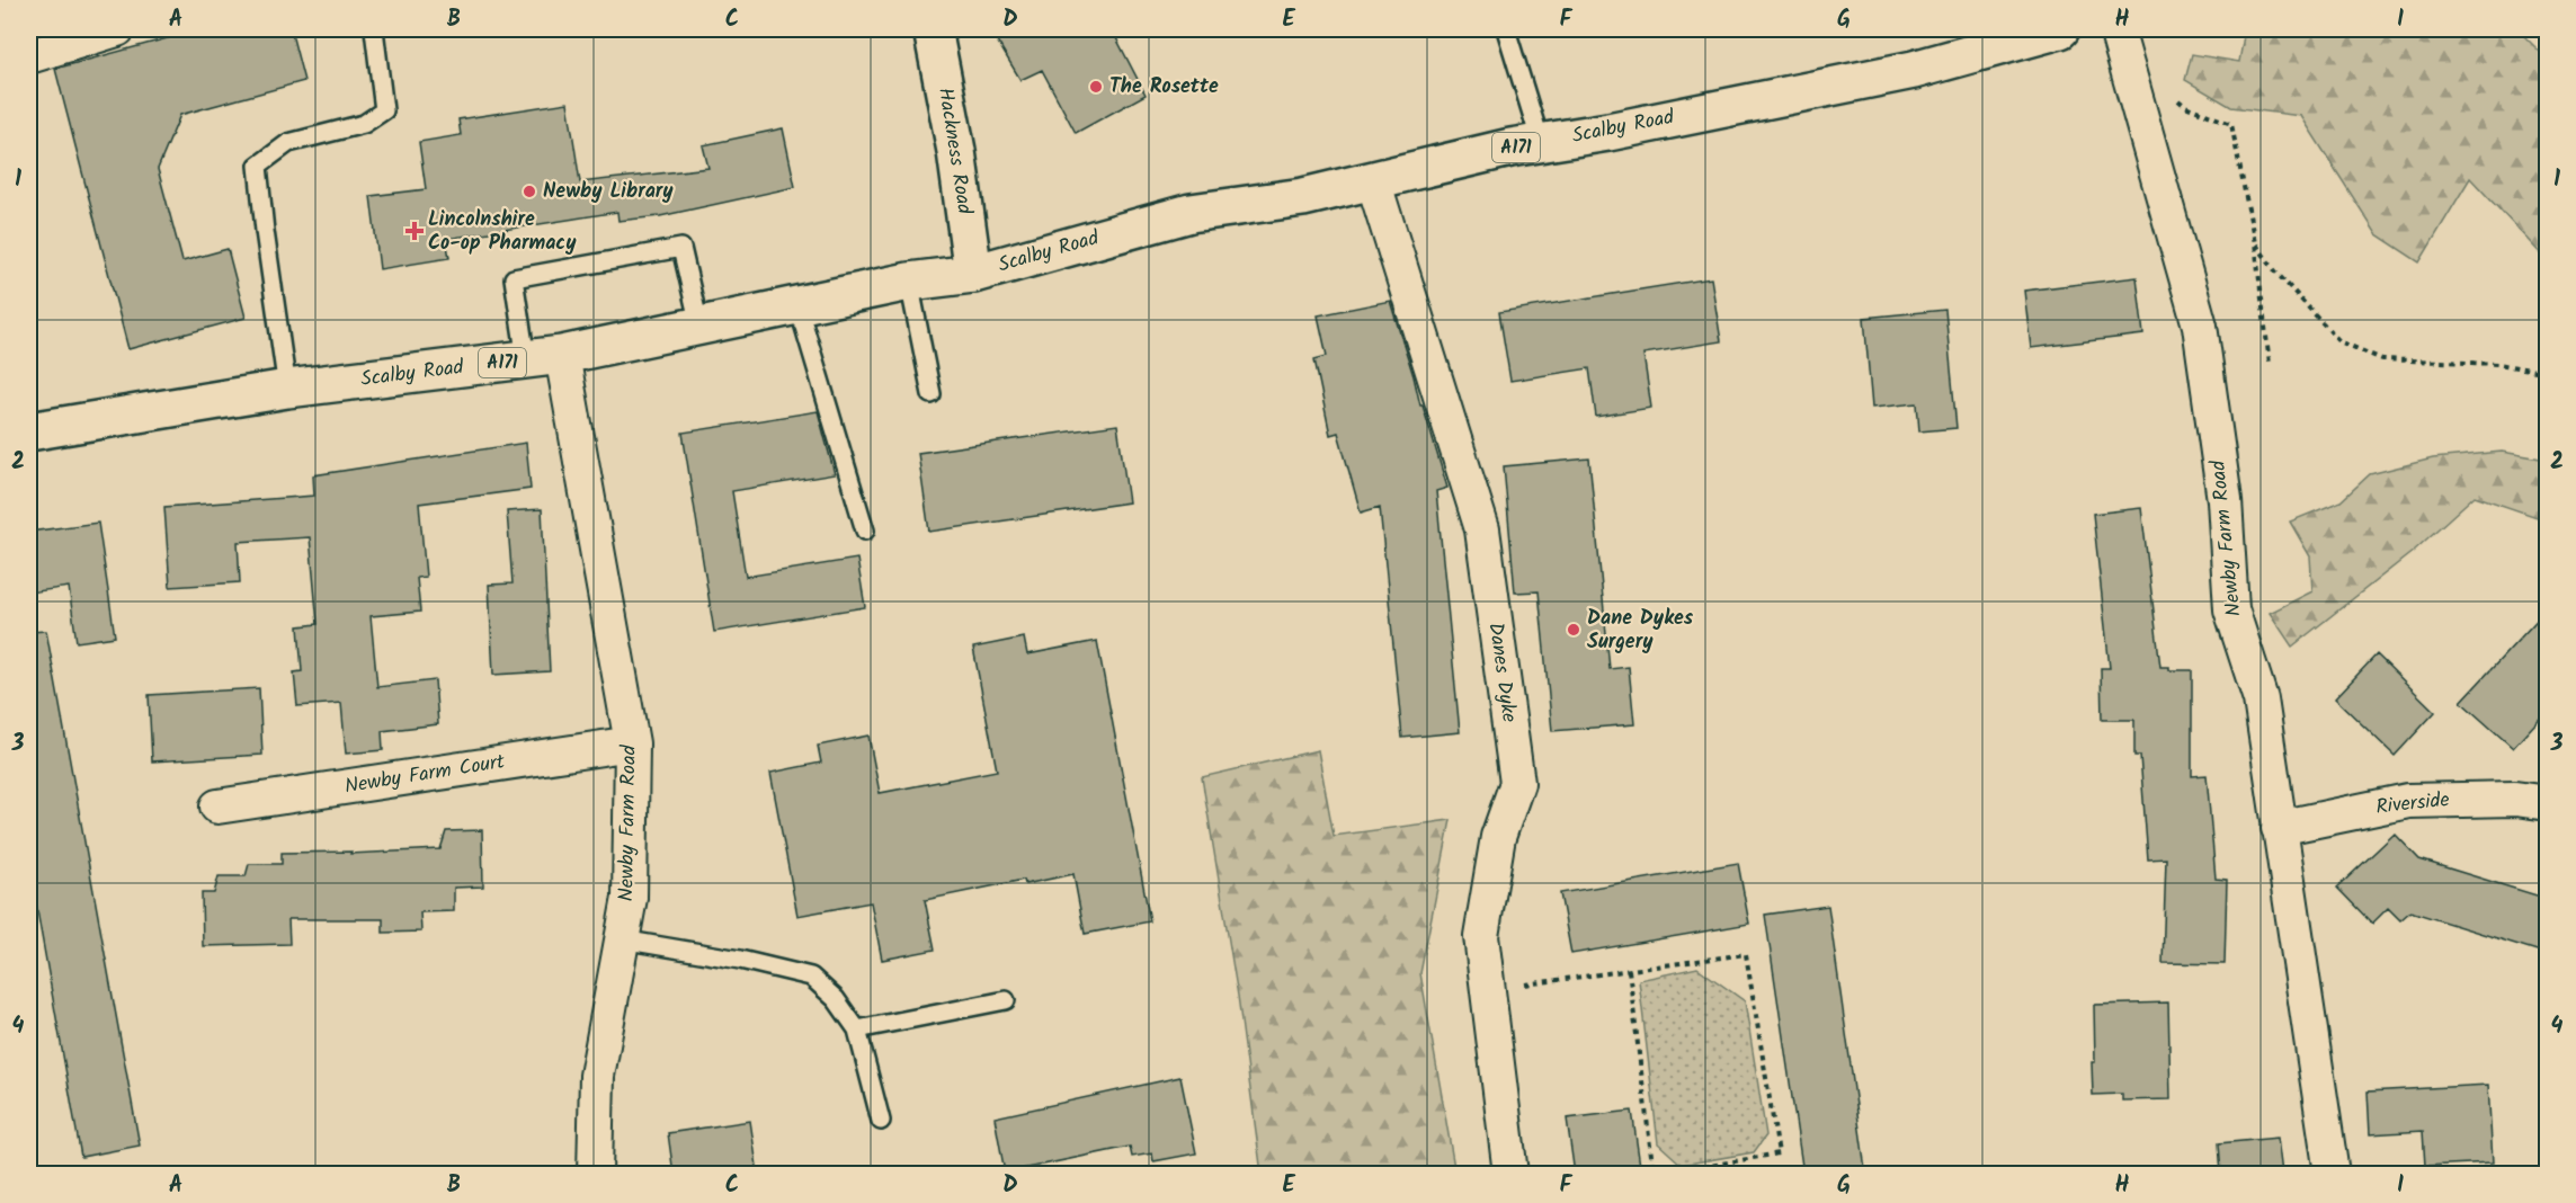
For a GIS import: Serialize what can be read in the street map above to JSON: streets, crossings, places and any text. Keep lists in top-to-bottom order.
{
  "streets": {
    "main road": ["Scalby Road", "A171", "Hackness Road"],
    "street": [
      "Newby Farm Road",
      "Danes Dyke",
      "Newby Farm Court",
      "Riverside"
    ]
  },
  "crossings": [
    ["Scalby Road", "Hackness Road"],
    ["Scalby Road", "Newby Farm Road"],
    ["Scalby Road", "Danes Dyke"],
    ["Newby Farm Road", "Newby Farm Court"],
    ["Newby Farm Road", "Riverside"]
  ],
  "places": {
    "other": ["The Rosette", "Newby Library", "Dane Dykes Surgery"],
    "health": ["Lincolnshire Co-op Pharmacy"]
  },
  "grid": {
    "columns": [
      "A",
      "B",
      "C",
      "D",
      "E",
      "F",
      "G",
      "H",
      "I"
    ],
    "rows": [
      "1",
      "2",
      "3",
      "4"
    ]
  }
}
